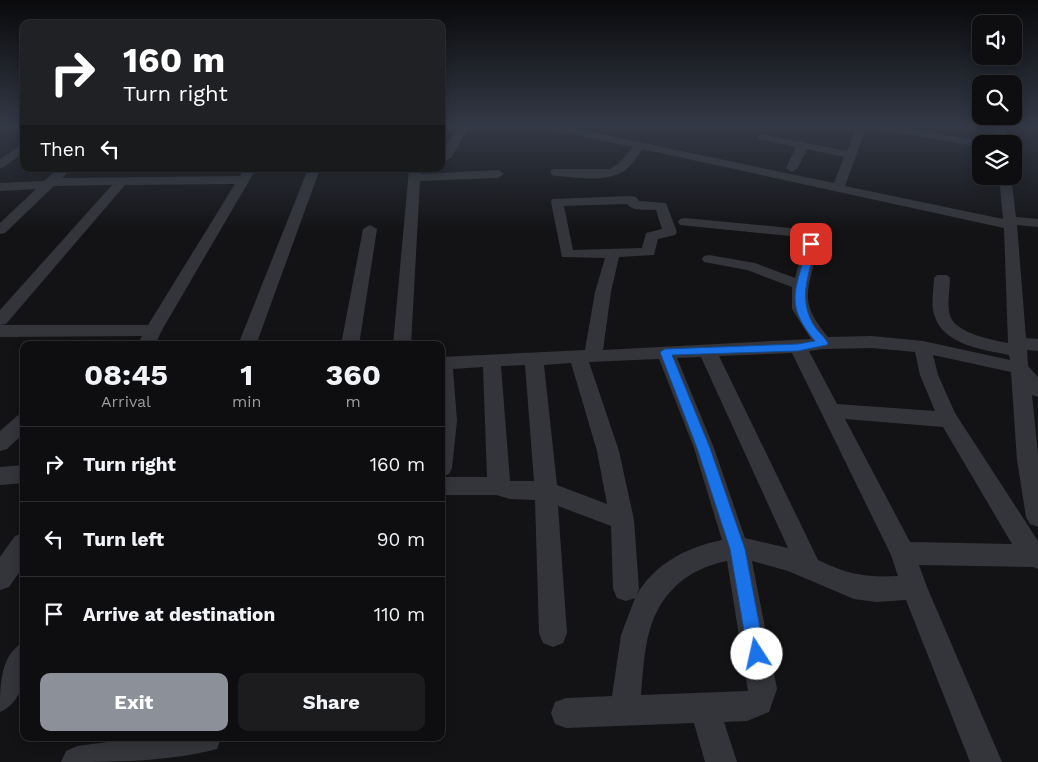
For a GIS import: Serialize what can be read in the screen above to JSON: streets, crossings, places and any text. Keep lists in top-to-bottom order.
{
  "page": {
    "turn": ["160 m", "Turn right"],
    "then": "Then",
    "eta": [
      "08:45",
      "Arrival",
      "1",
      "min",
      "360",
      "m"
    ],
    "list": [
      {
        "name": "Turn right",
        "value": "160 m"
      },
      {
        "name": "Turn left",
        "value": "90 m"
      },
      {
        "name": "Arrive at destination",
        "value": "110 m"
      }
    ],
    "buttons": ["Exit", "Share"]
  }
}
